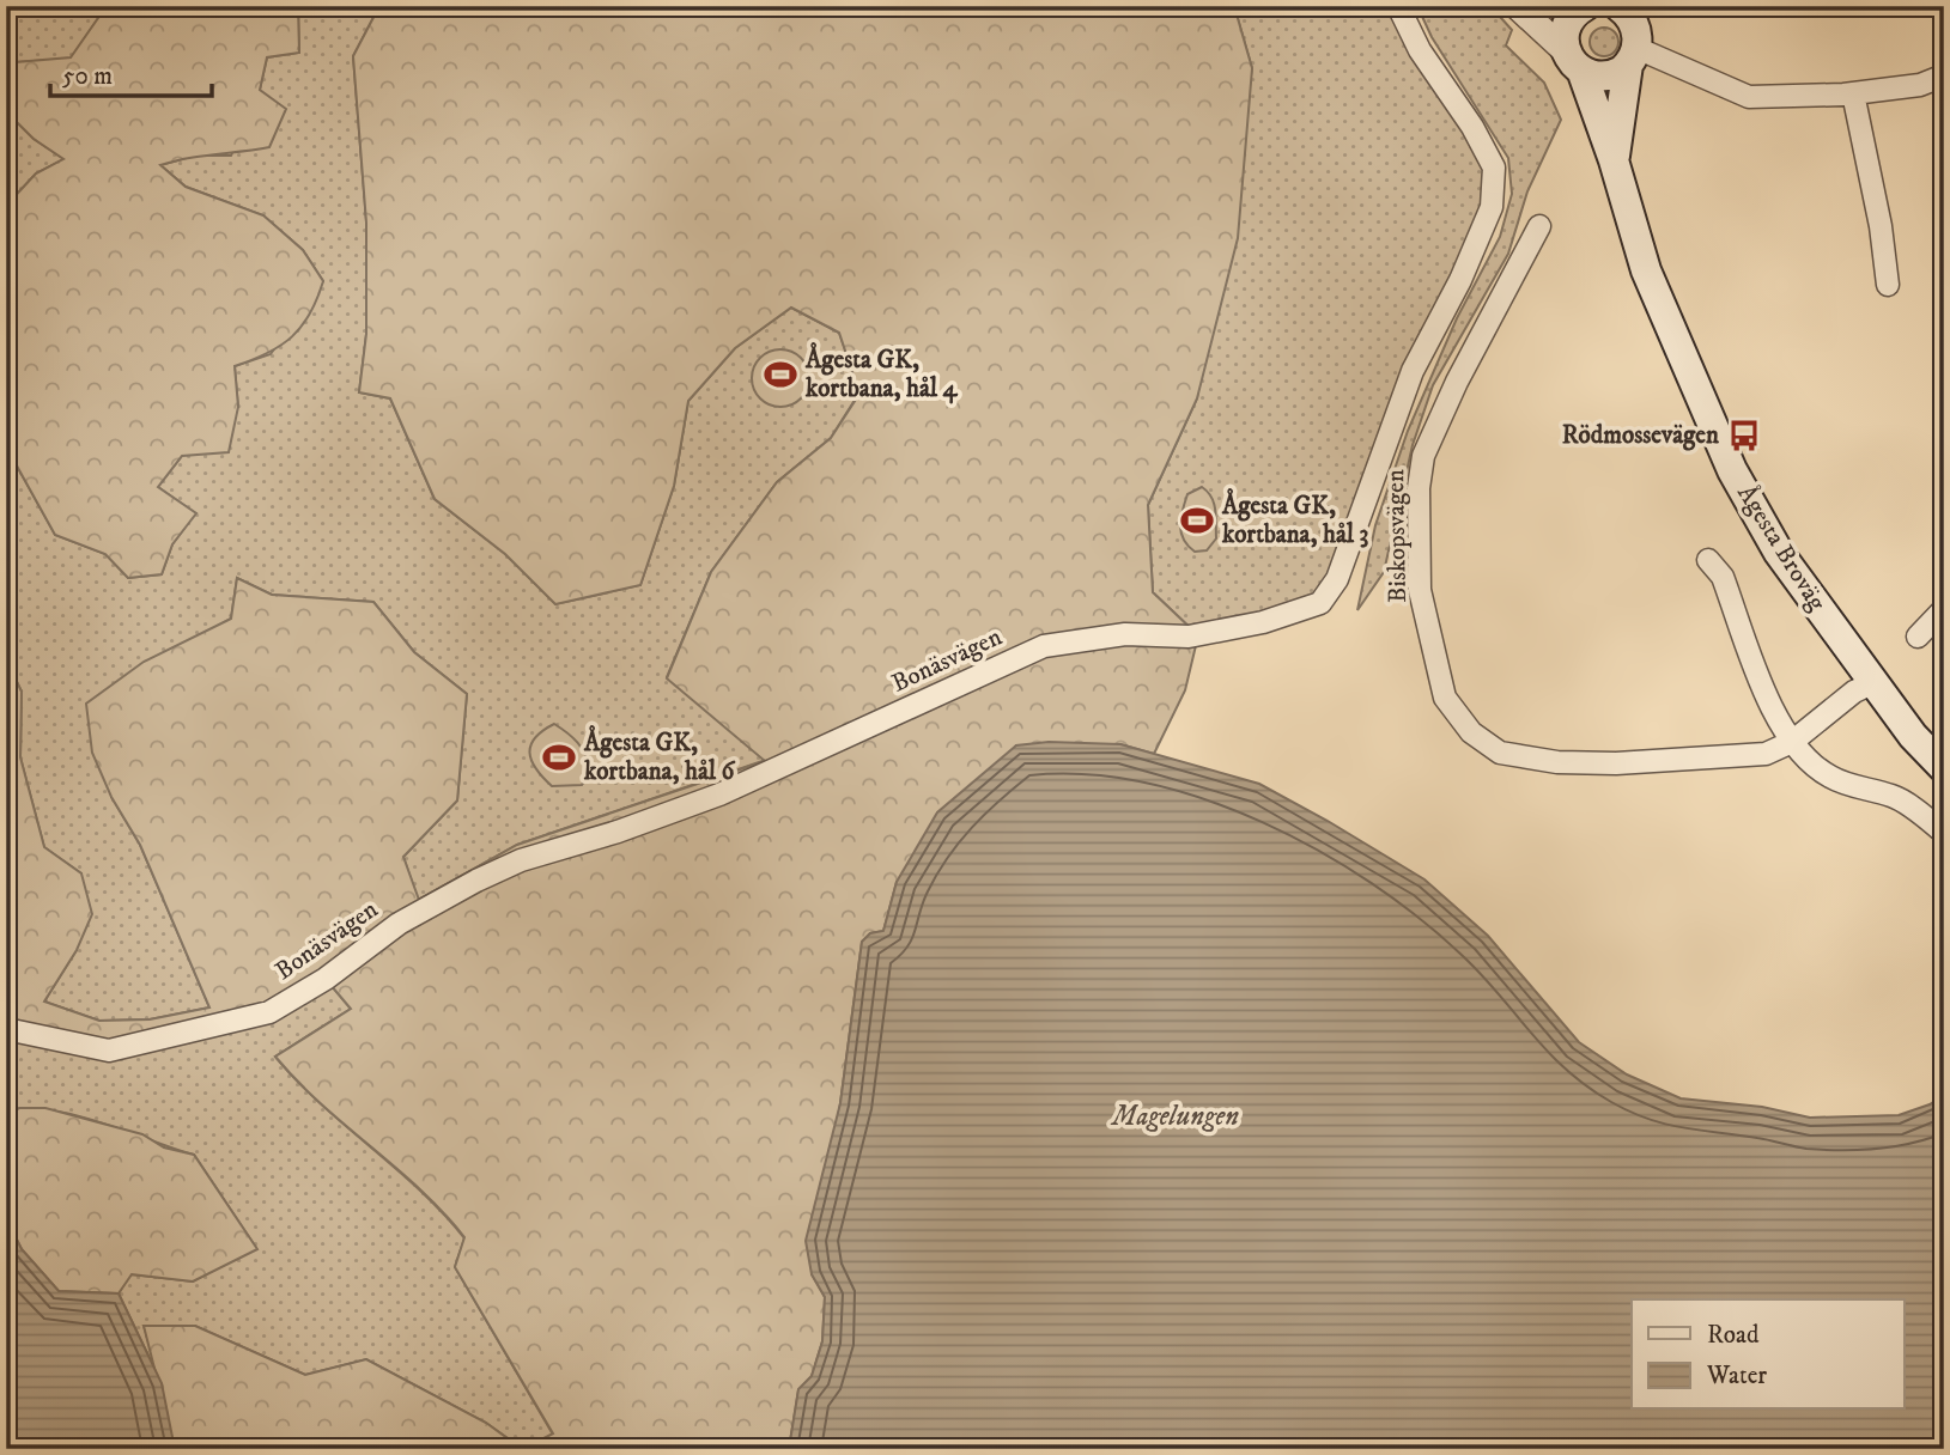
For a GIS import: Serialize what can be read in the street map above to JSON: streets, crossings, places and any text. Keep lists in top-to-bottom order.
{
  "streets": {
    "main road": ["Ågesta Broväg"],
    "street": ["Biskopsvägen", "Bonäsvägen"]
  },
  "crossings": [
    ["Biskopsvägen", "Ågesta Broväg"]
  ],
  "water": ["Magelungen"],
  "places": {
    "sports": ["Ågesta GK, kortbana, hål 4", "Ågesta GK, kortbana, hål 3", "Ågesta GK, kortbana, hål 6"],
    "bus stop": ["Rödmossevägen"]
  },
  "legend": ["Road", "Water"],
  "scale_bar": "50 m"
}
